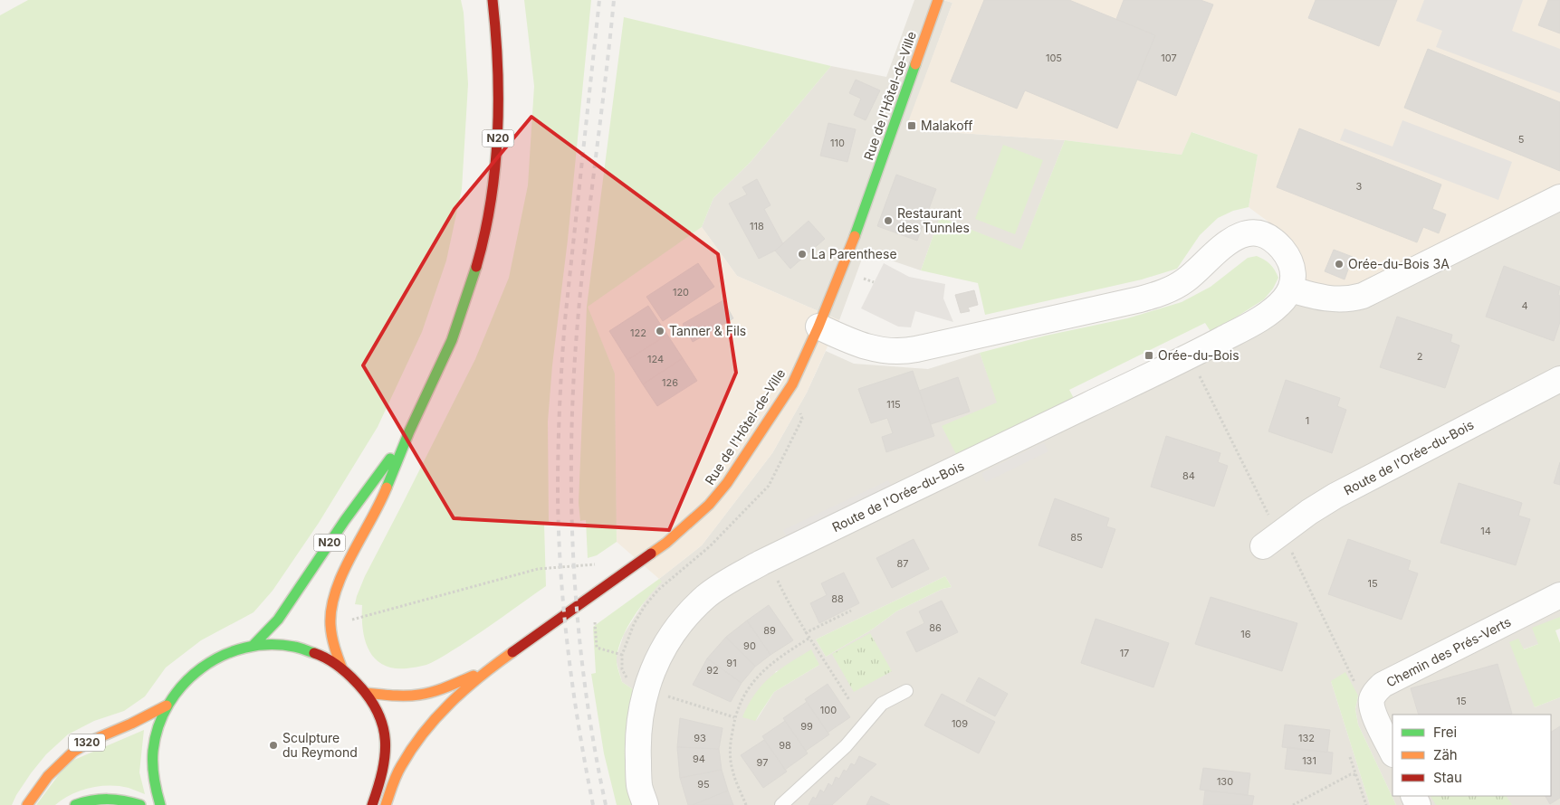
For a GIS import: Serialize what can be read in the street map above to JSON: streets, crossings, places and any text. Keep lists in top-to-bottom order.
{
  "streets": {
    "main road": ["Rue de l'Hôtel-de-Ville", "N20", "1320"],
    "street": ["Route de l'Orée-du-Bois", "Chemin des Prés-Verts"]
  },
  "crossings": [
    ["Rue de l'Hôtel-de-Ville", "N20"],
    ["N20", "1320"]
  ],
  "places": {
    "transit": ["Malakoff", "Orée-du-Bois"],
    "other": [
      "Restaurant des Tunnles",
      "La Parenthese",
      "Orée-du-Bois 3A",
      "Tanner & Fils",
      "Sculpture du Reymond"
    ]
  },
  "house_numbers": [
    "105",
    "107",
    "5",
    "110",
    "3",
    "118",
    "120",
    "4",
    "122",
    "2",
    "124",
    "126",
    "115",
    "1",
    "84",
    "14",
    "85",
    "87",
    "15",
    "88",
    "86",
    "89",
    "16",
    "90",
    "17",
    "91",
    "92",
    "15",
    "100",
    "109",
    "99",
    "93",
    "132",
    "98",
    "94",
    "131",
    "97",
    "130",
    "95"
  ],
  "legend": ["Frei", "Zäh", "Stau"]
}
